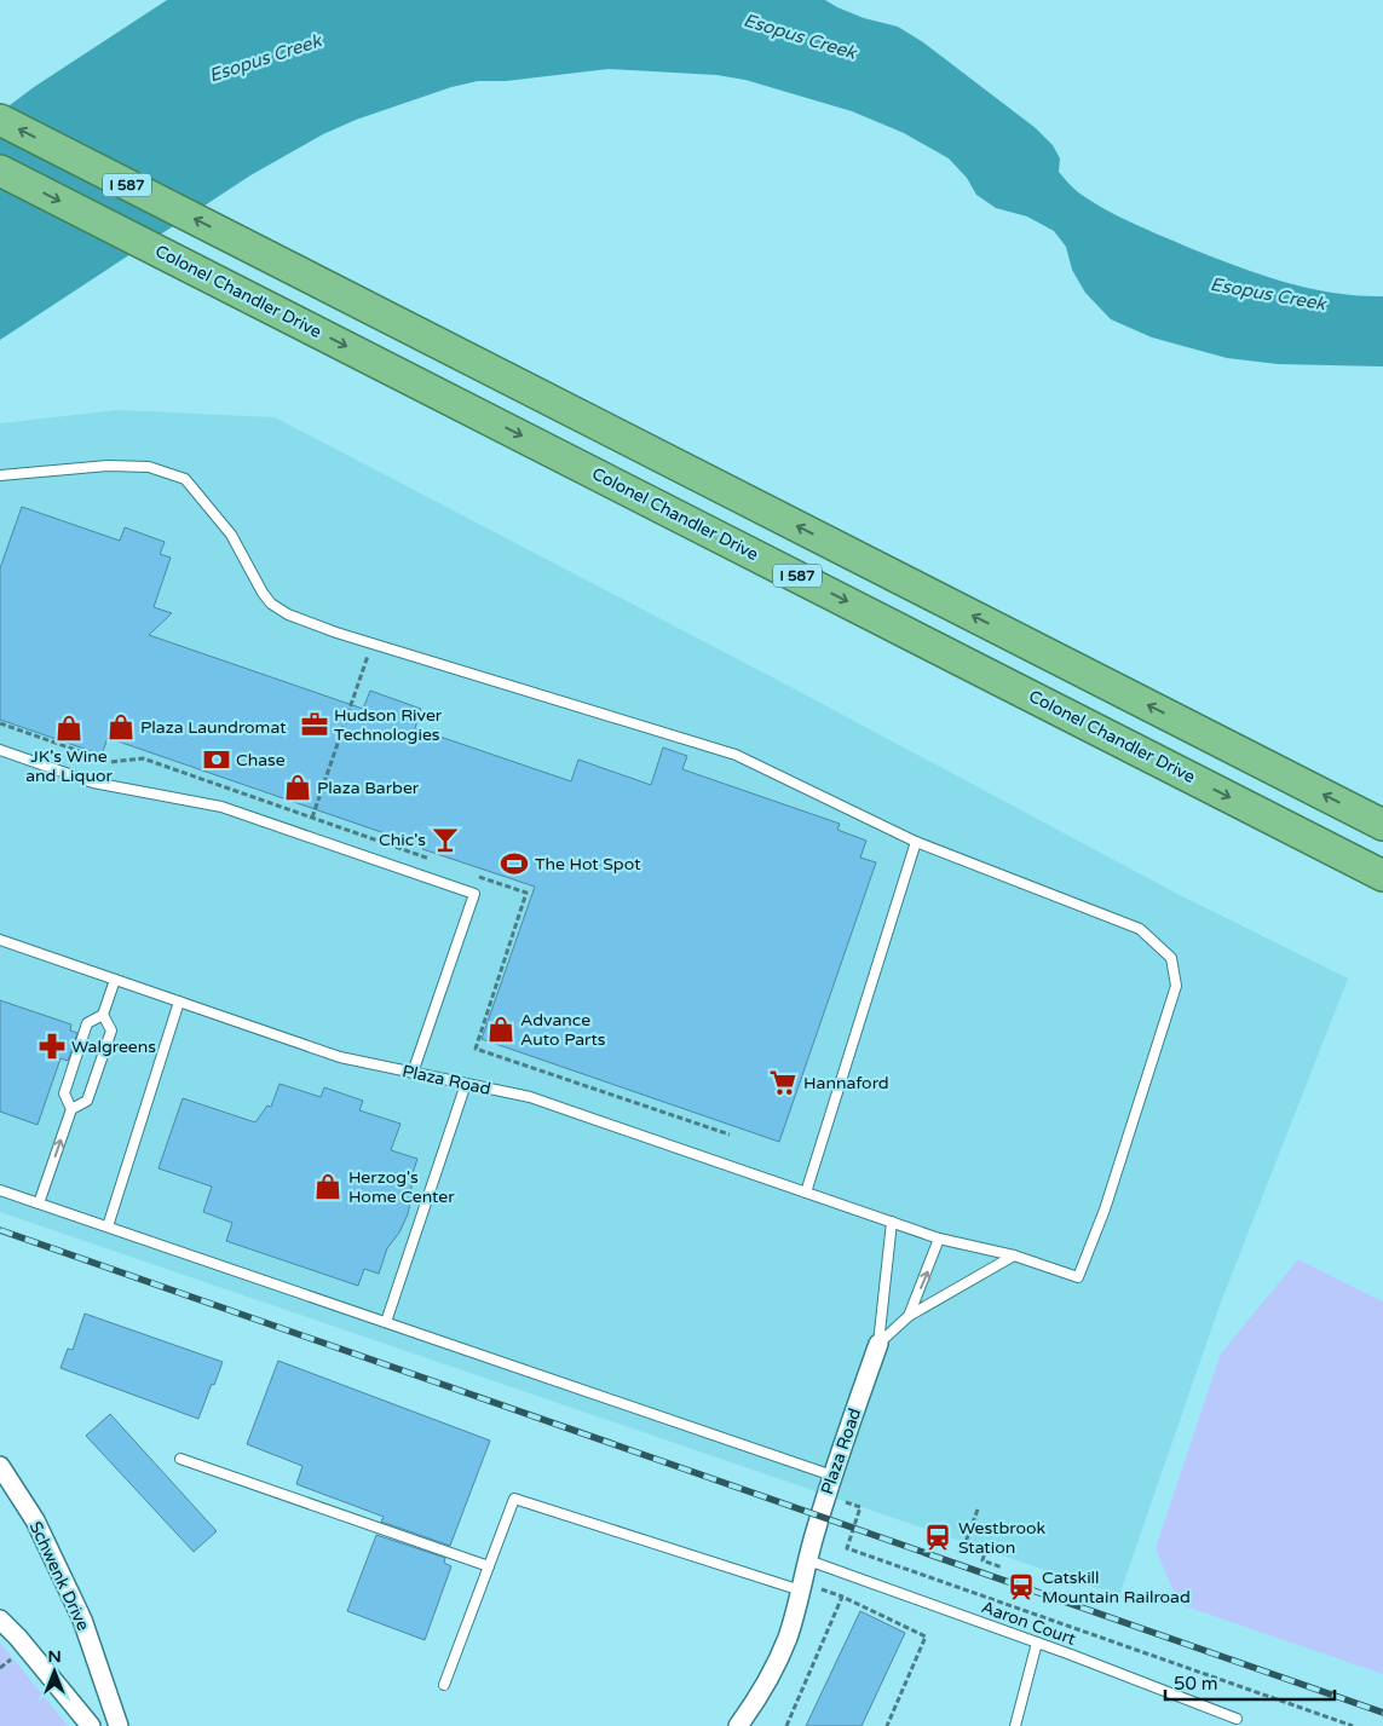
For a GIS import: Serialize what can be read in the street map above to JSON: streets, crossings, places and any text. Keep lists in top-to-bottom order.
{
  "streets": {
    "highway": ["I 587", "Colonel Chandler Drive"],
    "street": ["Plaza Road", "Schwenk Drive"],
    "lane": ["Aaron Court"]
  },
  "crossings": [
    ["Plaza Road", "Aaron Court"]
  ],
  "water": ["Esopus Creek"],
  "places": {
    "office": ["Hudson River Technologies"],
    "shop": [
      "Plaza Laundromat",
      "JK's Wine and Liquor",
      "Plaza Barber",
      "Advance Auto Parts",
      "Herzog's Home Center"
    ],
    "bank": ["Chase"],
    "bar": ["Chic's"],
    "sports": ["The Hot Spot"],
    "pharmacy": ["Walgreens"],
    "supermarket": ["Hannaford"],
    "station": ["Westbrook Station", "Catskill Mountain Railroad"]
  },
  "scale_bar": "50 m",
  "north": "top"
}
